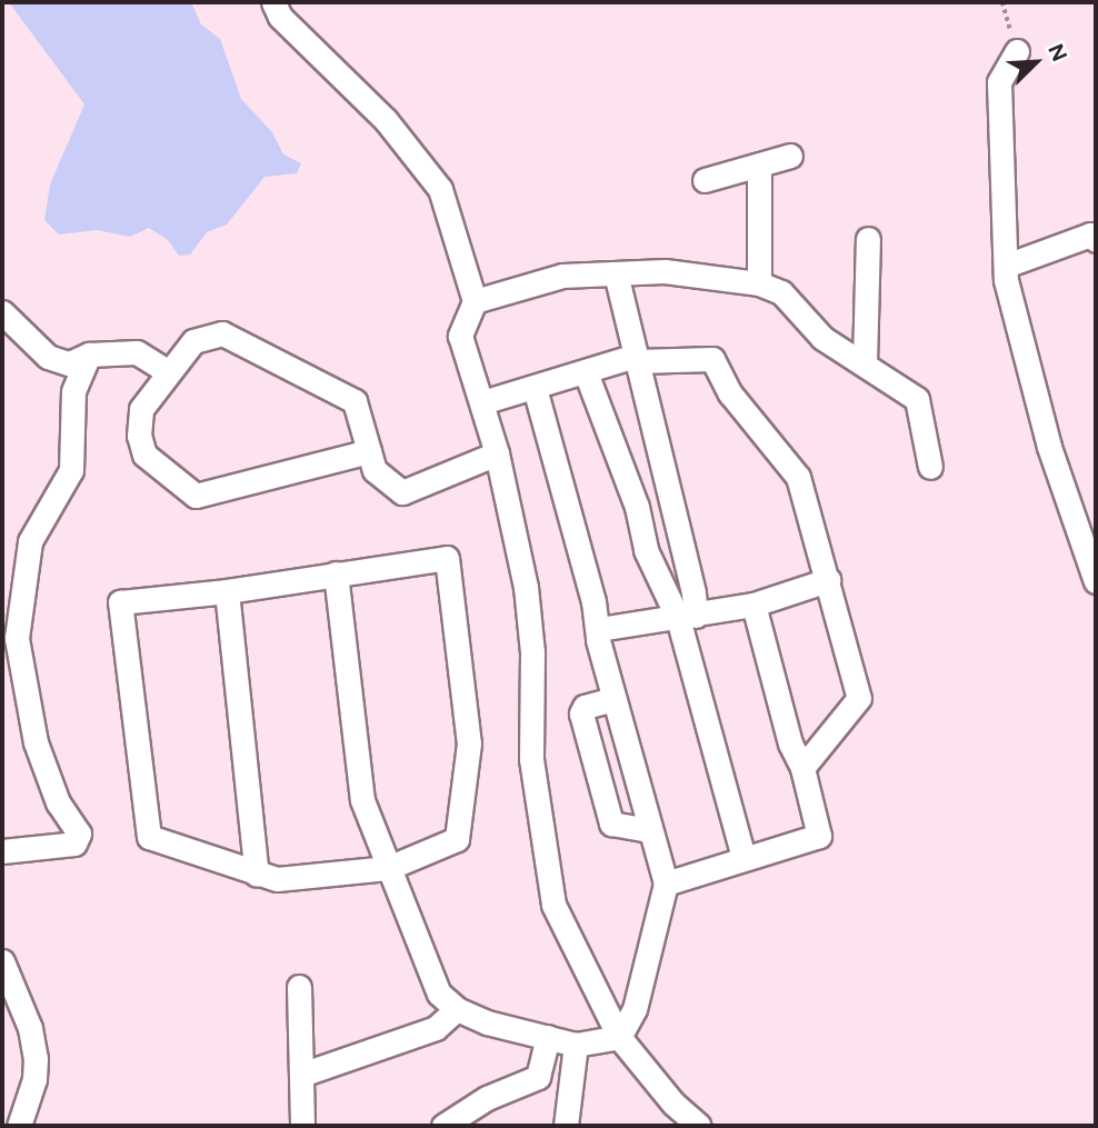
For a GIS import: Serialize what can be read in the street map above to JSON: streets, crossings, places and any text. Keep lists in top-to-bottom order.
{
  "north": "top right"
}
